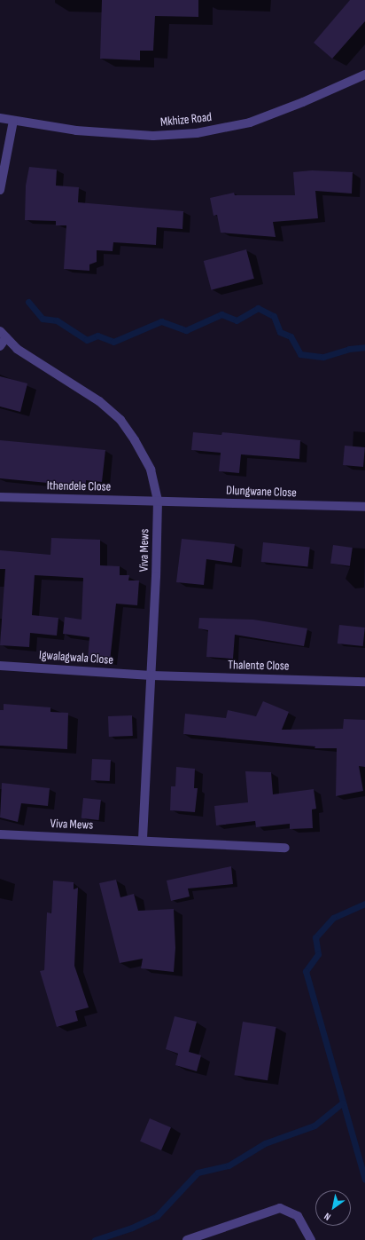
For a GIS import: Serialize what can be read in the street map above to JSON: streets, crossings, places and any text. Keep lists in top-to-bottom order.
{
  "streets": {
    "street": [
      "Mkhize Road",
      "Ithendele Close",
      "Dlungwane Close",
      "Viva Mews",
      "Igwalagwala Close",
      "Thalente Close"
    ]
  },
  "crossings": [
    ["Ithendele Close", "Dlungwane Close"],
    ["Ithendele Close", "Viva Mews"],
    ["Dlungwane Close", "Viva Mews"],
    ["Viva Mews", "Igwalagwala Close"],
    ["Viva Mews", "Thalente Close"],
    ["Igwalagwala Close", "Thalente Close"]
  ],
  "north": "bottom left"
}
